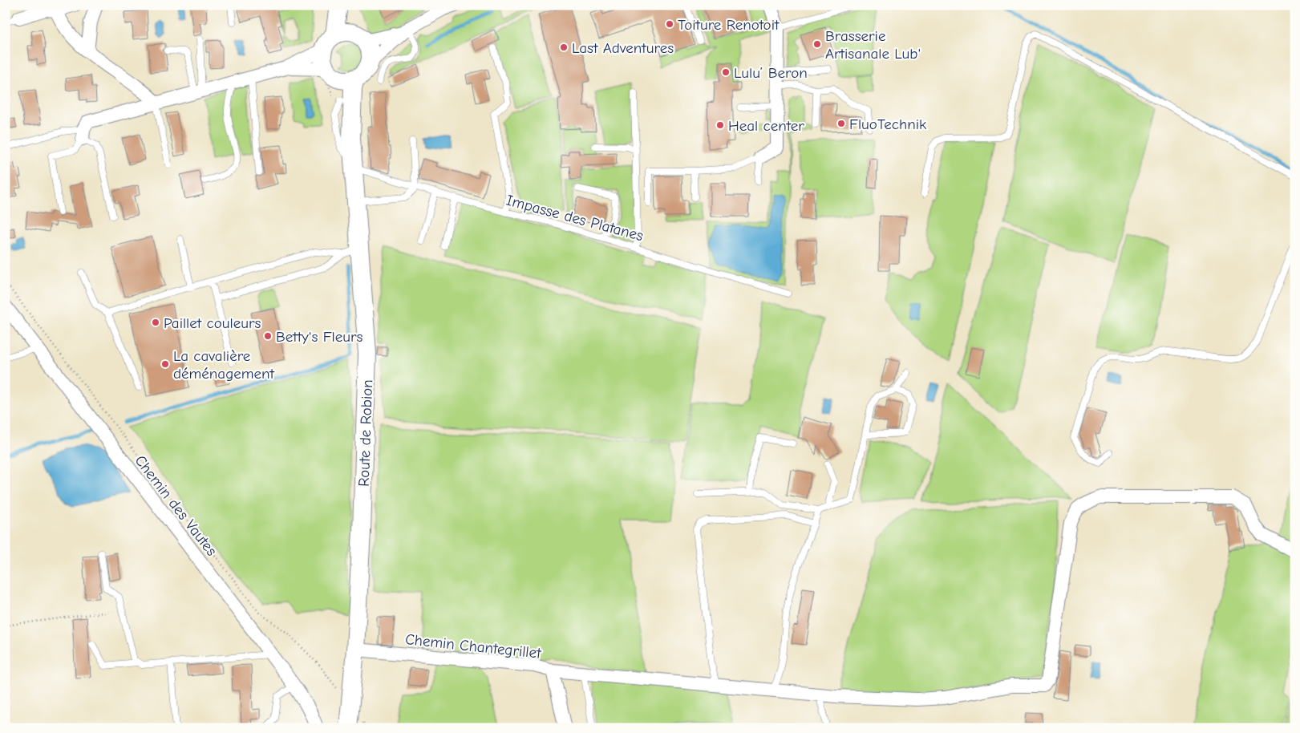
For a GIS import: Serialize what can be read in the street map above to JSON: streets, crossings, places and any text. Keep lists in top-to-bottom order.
{
  "streets": {
    "main road": ["Route de Robion"],
    "street": ["Chemin des Vautes", "Chemin Chantegrillet"],
    "lane": ["Impasse des Platanes"]
  },
  "crossings": [
    ["Impasse des Platanes", "Route de Robion"],
    ["Route de Robion", "Chemin Chantegrillet"]
  ],
  "places": [
    "Toiture Renotoit",
    "Brasserie Artisanale Lub'",
    "Last Adventures",
    "Lulu’ Beron",
    "FluoTechnik",
    "Heal center",
    "Paillet couleurs",
    "Betty's Fleurs",
    "La cavalière déménagement"
  ]
}
